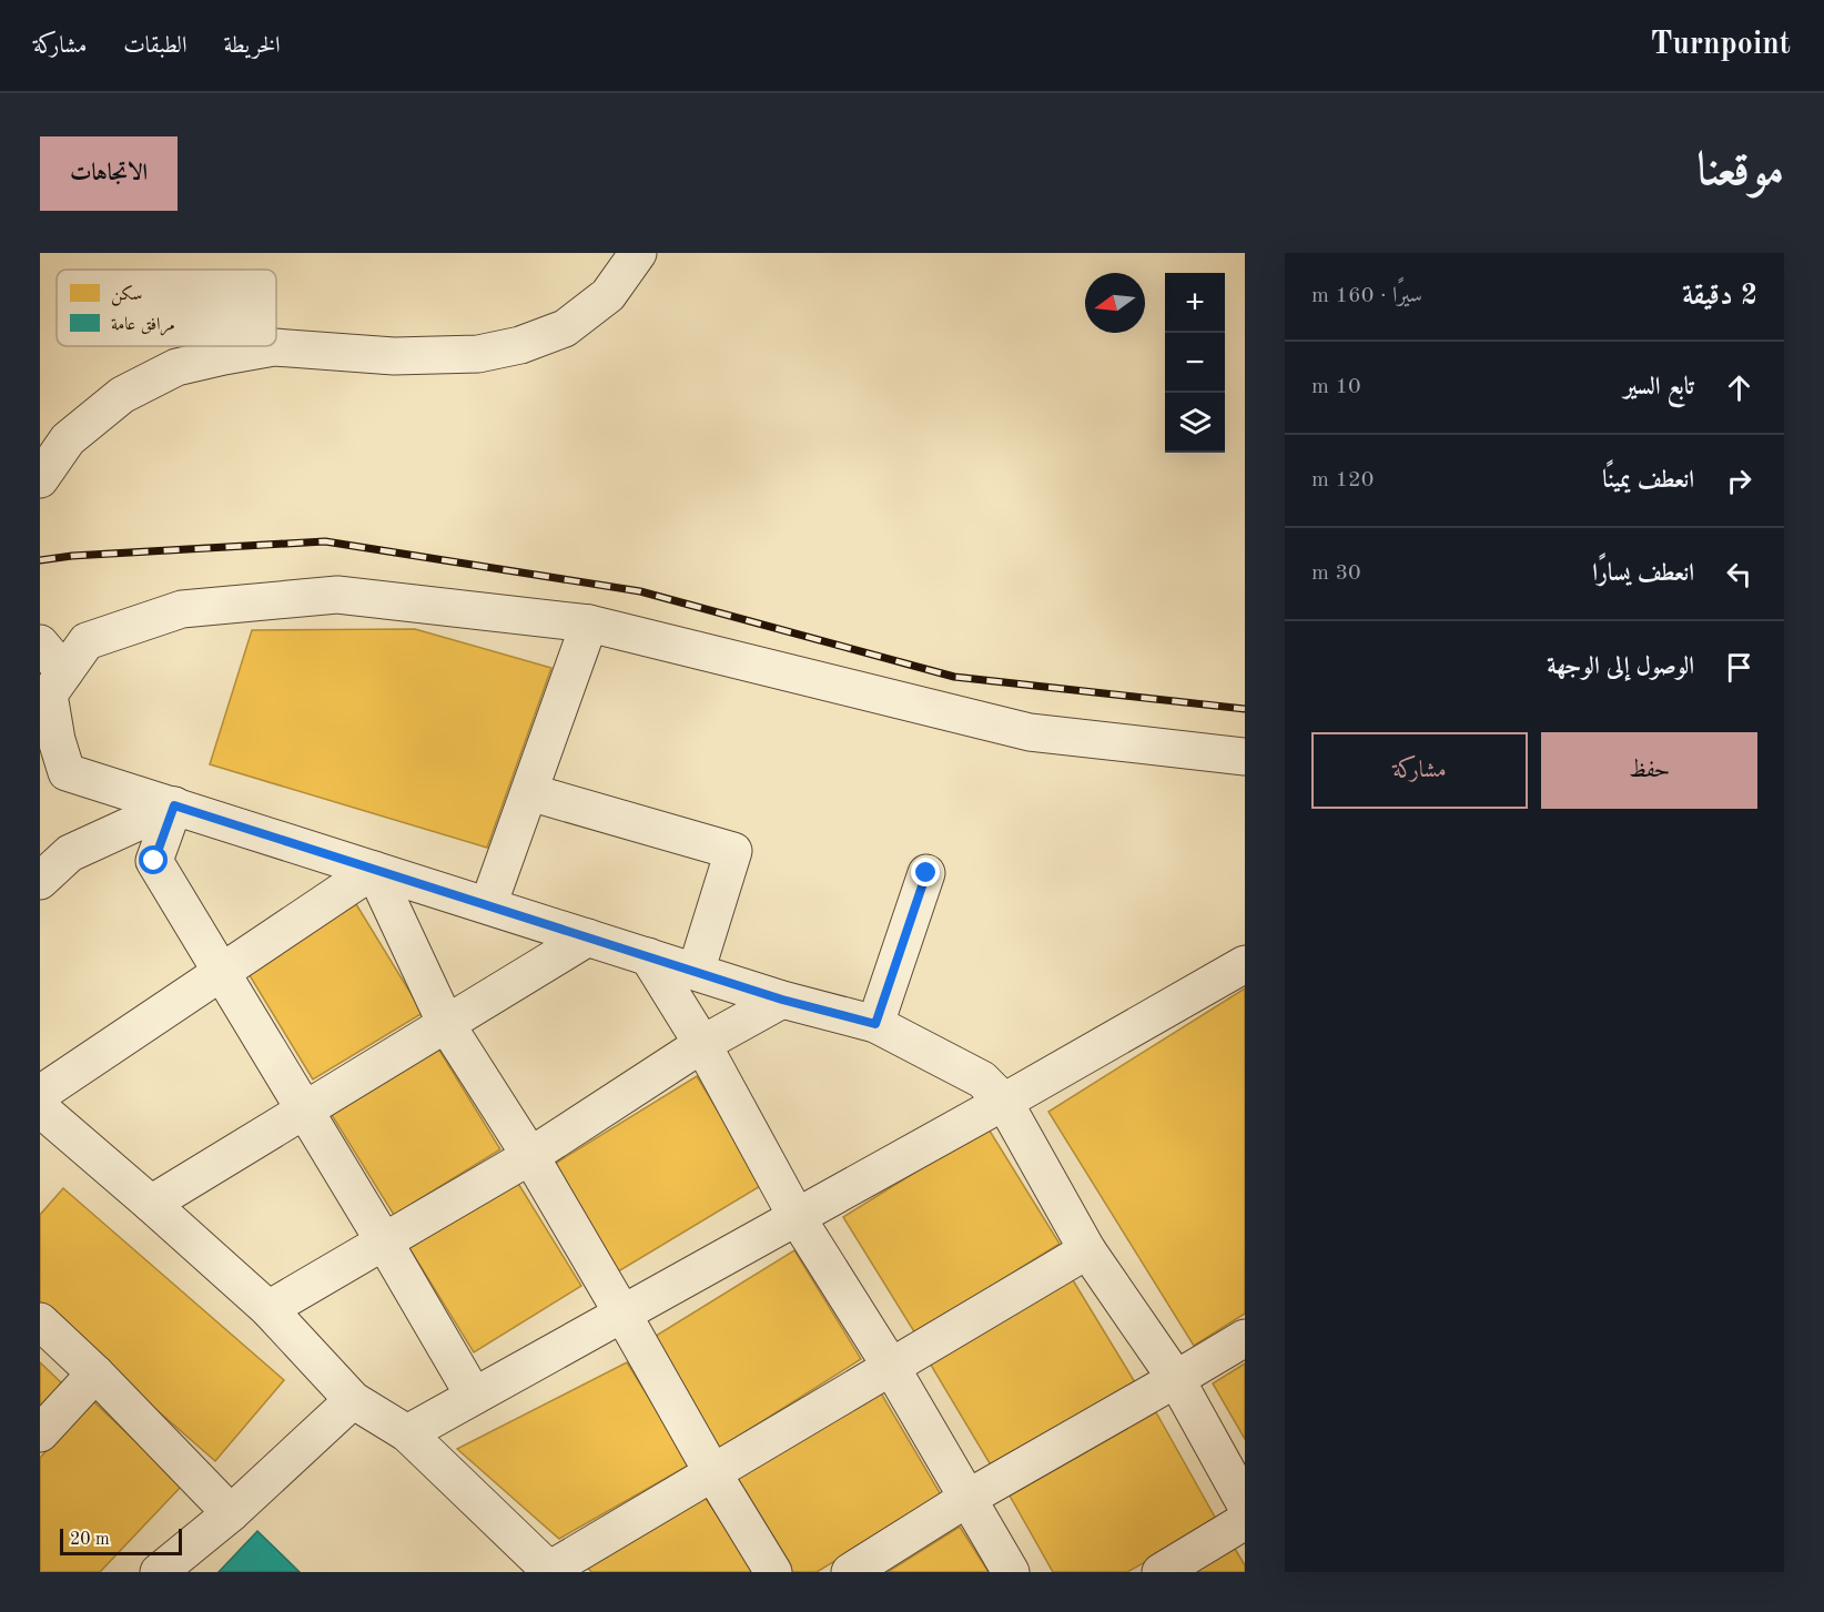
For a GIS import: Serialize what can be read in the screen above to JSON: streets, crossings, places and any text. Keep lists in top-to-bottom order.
{
  "legend": ["سكن", "مرافق عامة"],
  "scale_bar": "20 m",
  "north": "left",
  "page": {
    "header": "Turnpoint",
    "nav": ["الخريطة", "الطبقات", "مشاركة"],
    "title": "موقعنا",
    "buttons": [
      "الاتجاهات",
      ["حفظ", "مشاركة"]
    ],
    "heading": ["2 دقيقة", "سيرًا · 160 m"],
    "map_buttons": ["+", "−"],
    "list": [
      ["تابع السير", "10 m"],
      ["انعطف يمينًا", "120 m"],
      ["انعطف يسارًا", "30 m"],
      "الوصول إلى الوجهة"
    ],
    "scale": "20 m"
  }
}
